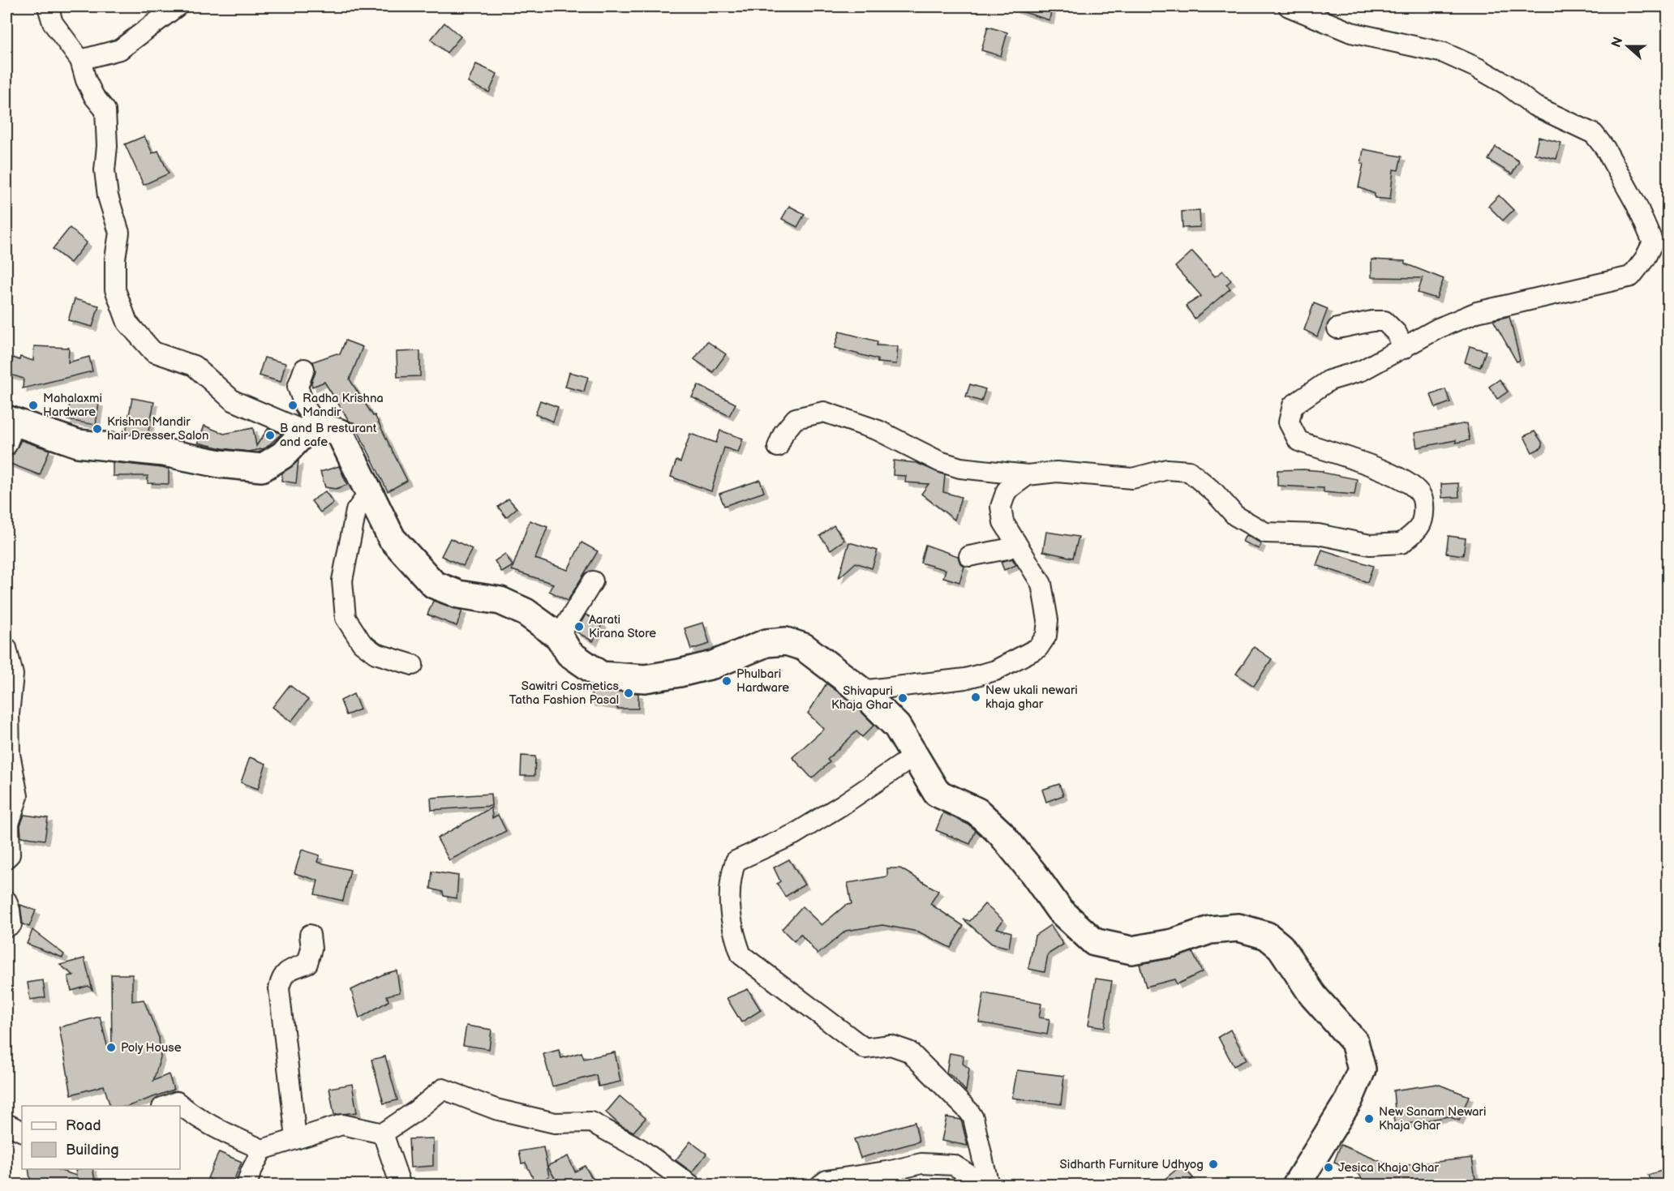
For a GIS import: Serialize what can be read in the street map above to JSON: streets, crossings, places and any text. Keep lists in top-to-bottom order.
{
  "places": [
    "Mahalaxmi Hardware",
    "Radha Krishna Mandir",
    "Krishna Mandir hair Dresser Salon",
    "B and B resturant and cafe",
    "Aarati Kirana Store",
    "Phulbari Hardware",
    "Sawitri Cosmetics Tatha Fashion Pasal",
    "New ukali newari khaja ghar",
    "Shivapuri Khaja Ghar",
    "Poly House",
    "New Sanam Newari Khaja Ghar",
    "Sidharth Furniture Udhyog",
    "Jesica Khaja Ghar"
  ],
  "legend": ["Road", "Building"],
  "north": "left"
}
